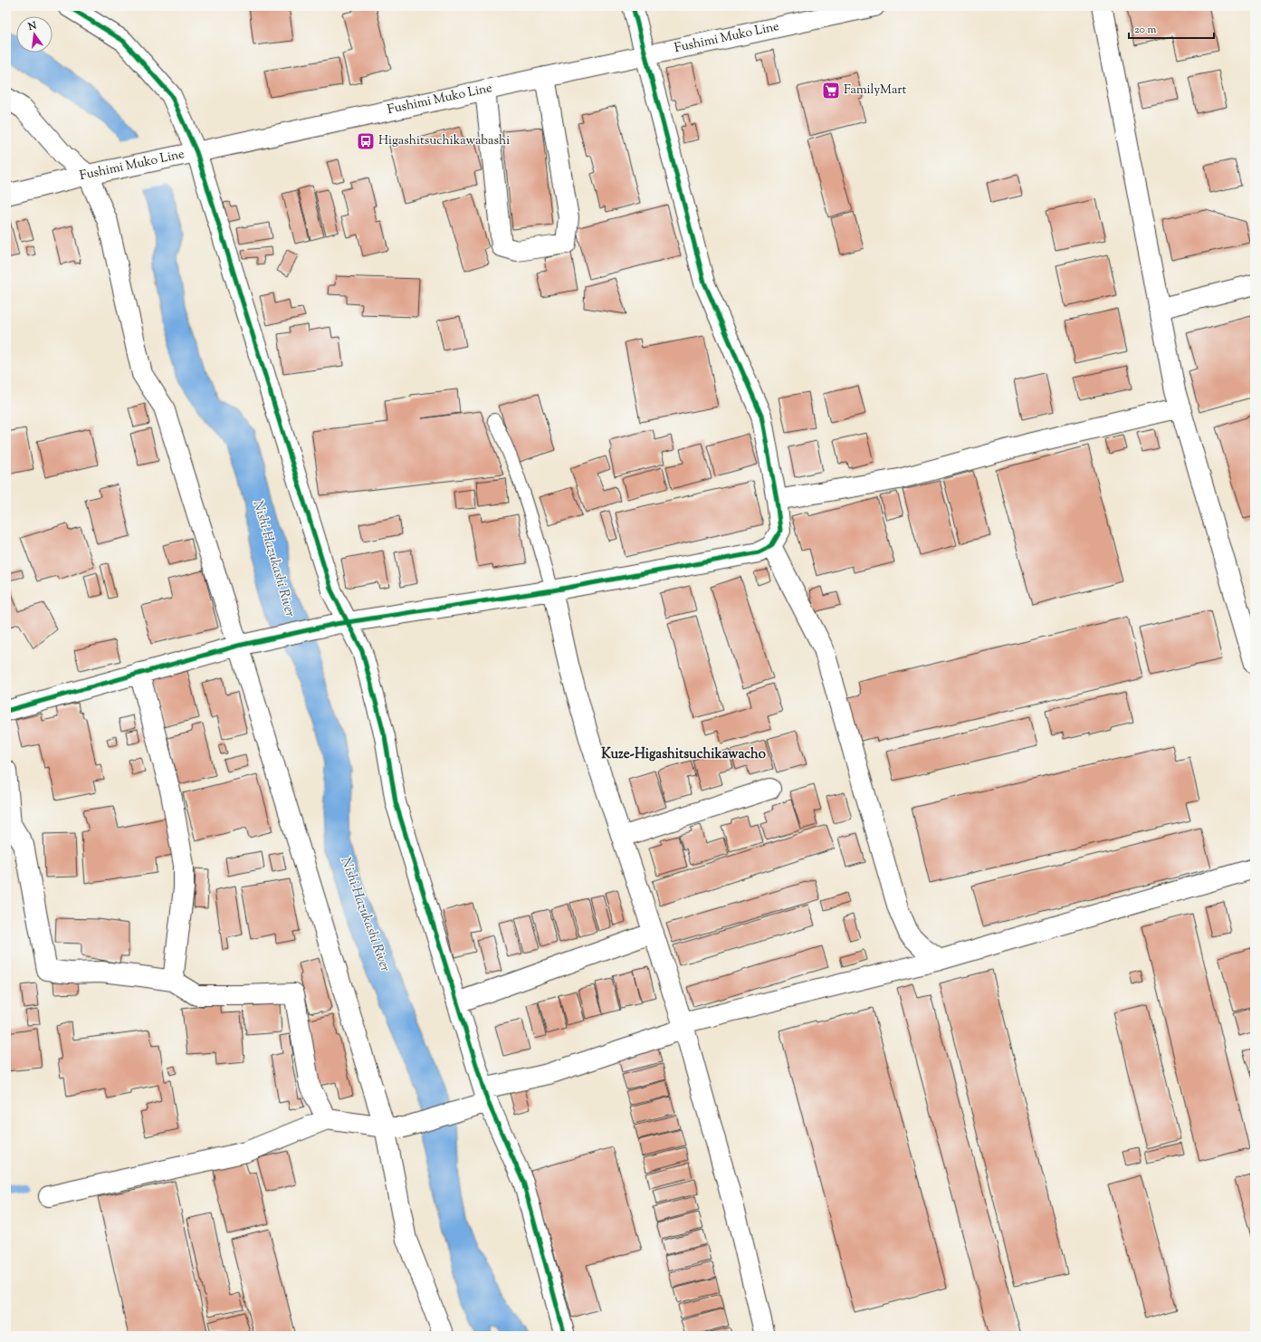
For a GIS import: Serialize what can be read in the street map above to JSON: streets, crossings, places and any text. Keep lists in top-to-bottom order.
{
  "streets": {
    "street": ["Fushimi Muko Line"]
  },
  "districts": ["Kuze-Higashitsuchikawacho"],
  "water": ["Nishi-Hazukashi River"],
  "places": {
    "supermarket": ["FamilyMart"],
    "bus stop": ["Higashitsuchikawabashi"]
  },
  "scale_bar": "20 m",
  "north": "top"
}
